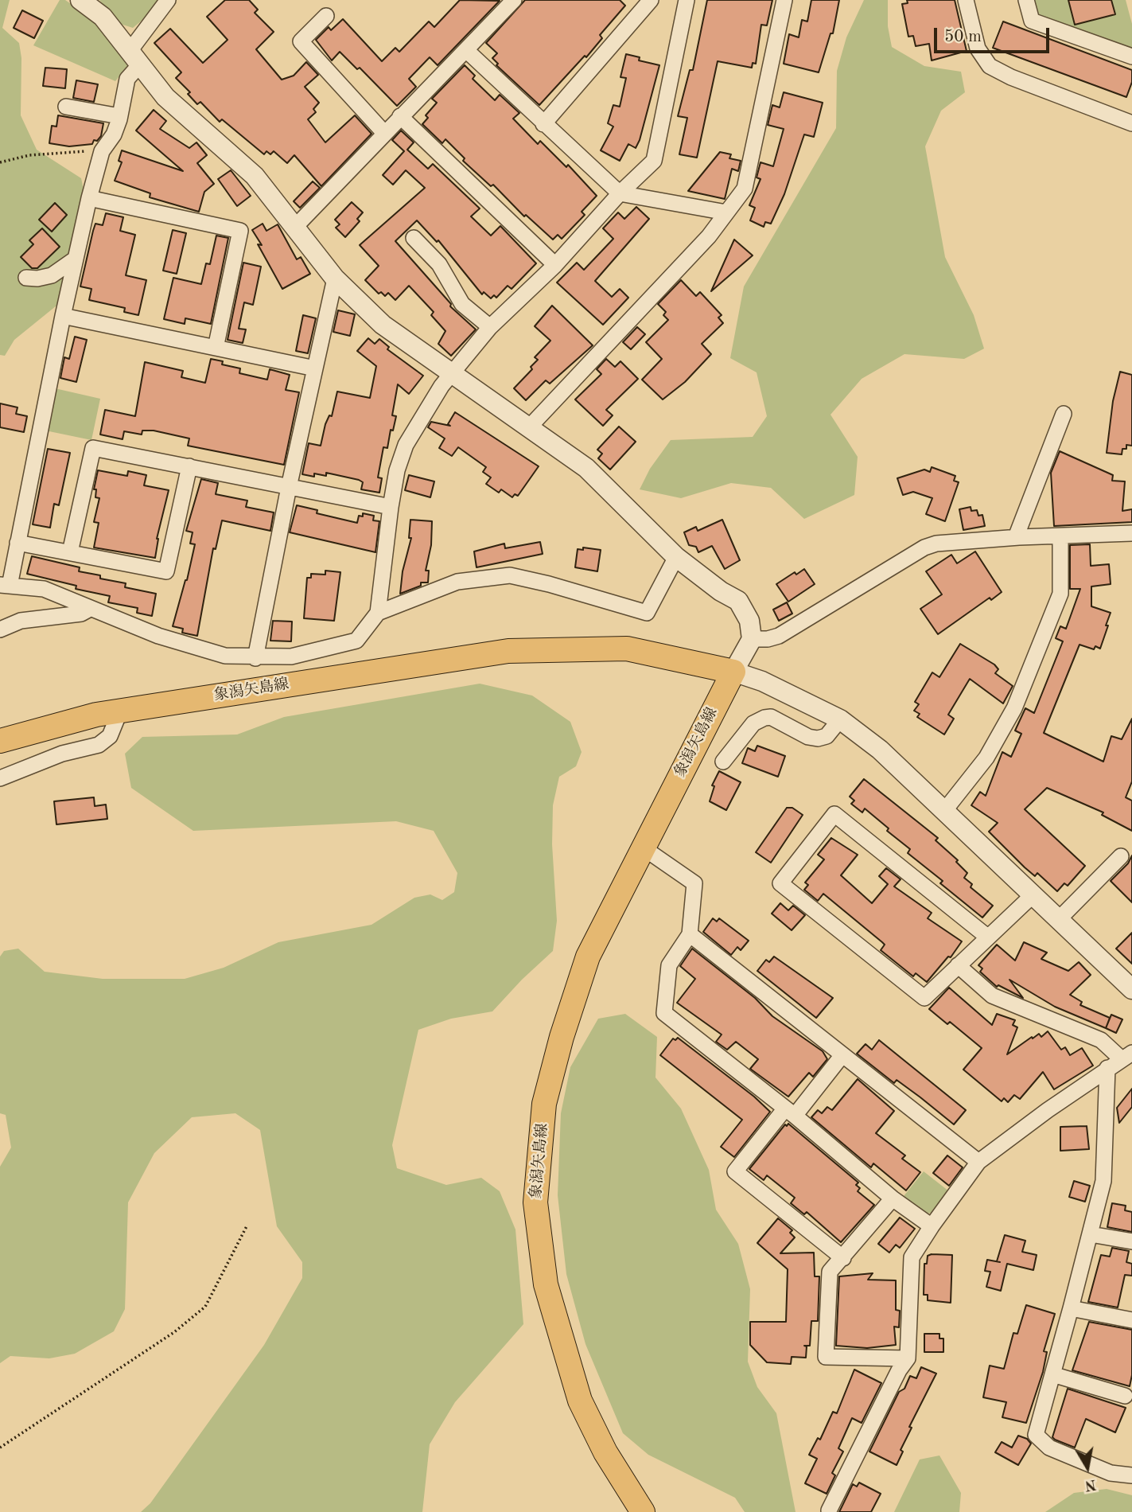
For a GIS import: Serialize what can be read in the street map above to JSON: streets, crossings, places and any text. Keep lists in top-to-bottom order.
{
  "streets": {
    "main road": ["象潟矢島線"]
  },
  "scale_bar": "50 m",
  "north": "bottom"
}
